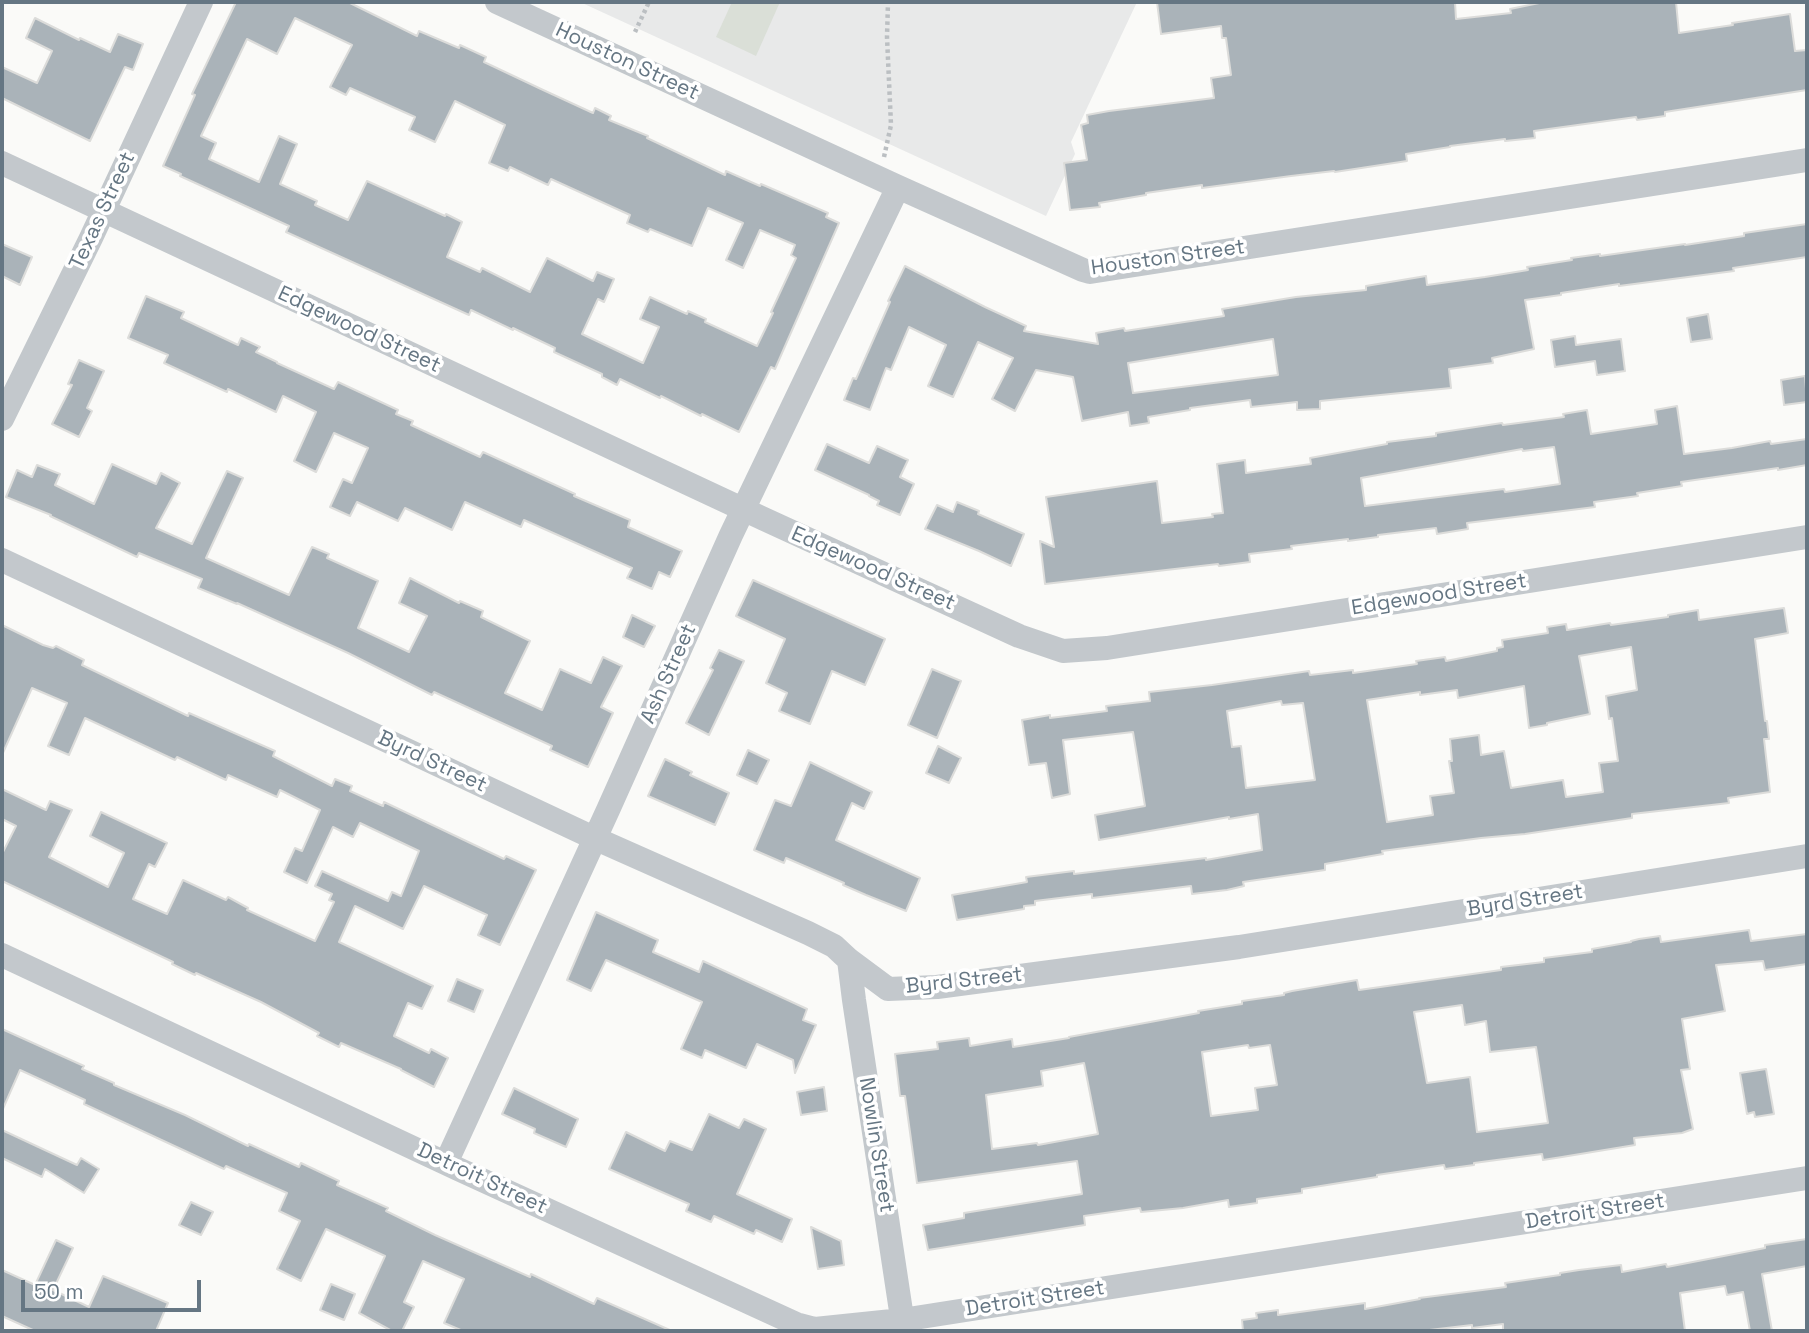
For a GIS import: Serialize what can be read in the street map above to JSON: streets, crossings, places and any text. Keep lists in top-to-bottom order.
{
  "streets": {
    "street": [
      "Houston Street",
      "Texas Street",
      "Edgewood Street",
      "Ash Street",
      "Byrd Street",
      "Nowlin Street",
      "Detroit Street"
    ]
  },
  "crossings": [
    ["Houston Street", "Ash Street"],
    ["Texas Street", "Edgewood Street"],
    ["Edgewood Street", "Ash Street"],
    ["Ash Street", "Byrd Street"],
    ["Ash Street", "Detroit Street"],
    ["Byrd Street", "Nowlin Street"],
    ["Nowlin Street", "Detroit Street"]
  ],
  "scale_bar": "50 m"
}
